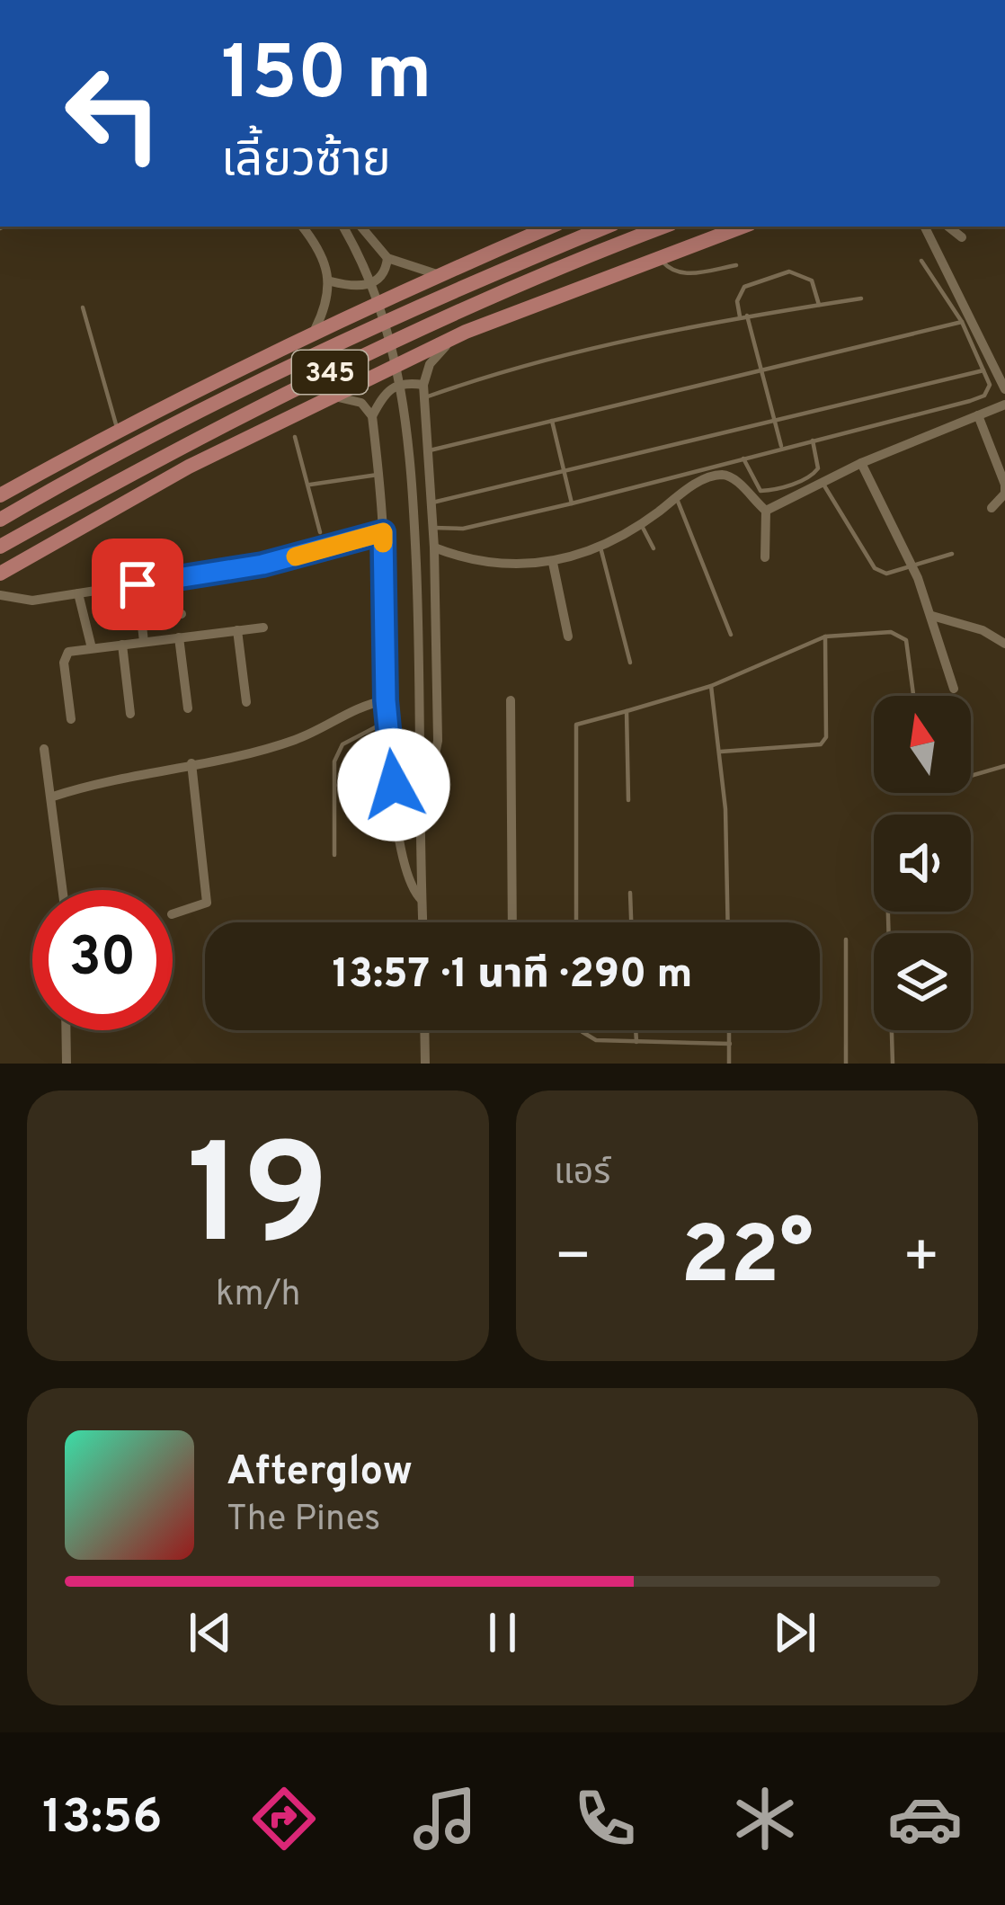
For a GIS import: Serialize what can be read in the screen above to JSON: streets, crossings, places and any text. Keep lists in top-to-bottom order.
{
  "streets": {
    "main road": ["345"]
  },
  "north": "top",
  "page": {
    "turn": ["150 m", "เลี้ยวซ้าย"],
    "limit": "30",
    "trip": "13:57 · 1 นาที · 290 m",
    "tile": [
      ["19", "km/h"],
      "แอร์"
    ],
    "heat": ["−", "22°", "+"],
    "song": ["Afterglow", "The Pines"],
    "tabs": "13:56"
  }
}
